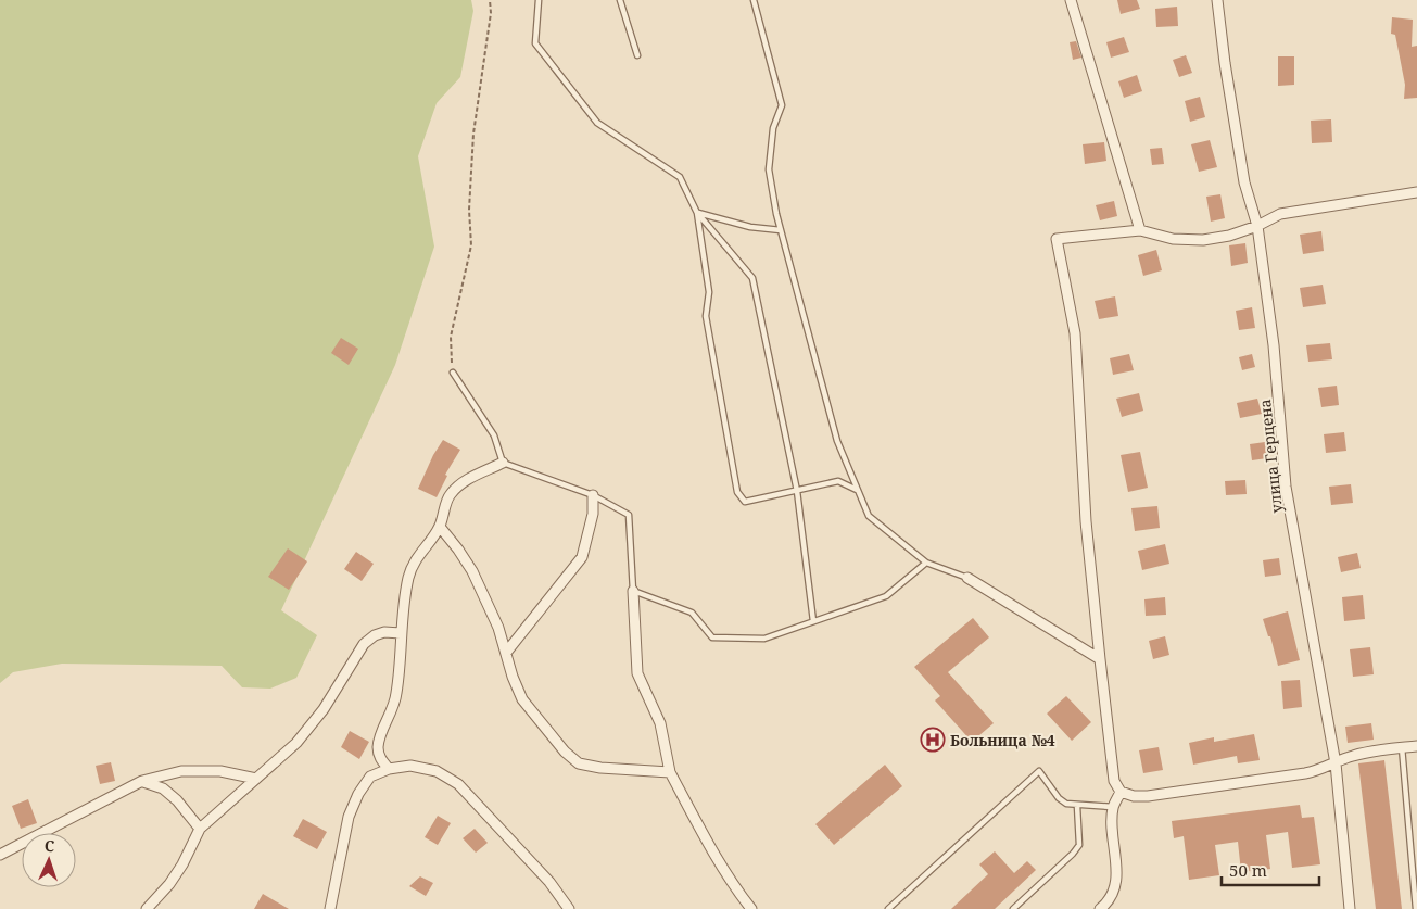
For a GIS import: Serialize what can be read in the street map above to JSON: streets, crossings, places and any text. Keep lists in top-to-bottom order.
{
  "streets": {
    "street": ["улица Герцена"]
  },
  "places": {
    "hospital": ["Больница №4"]
  },
  "scale_bar": "50 m",
  "north": "top"
}
